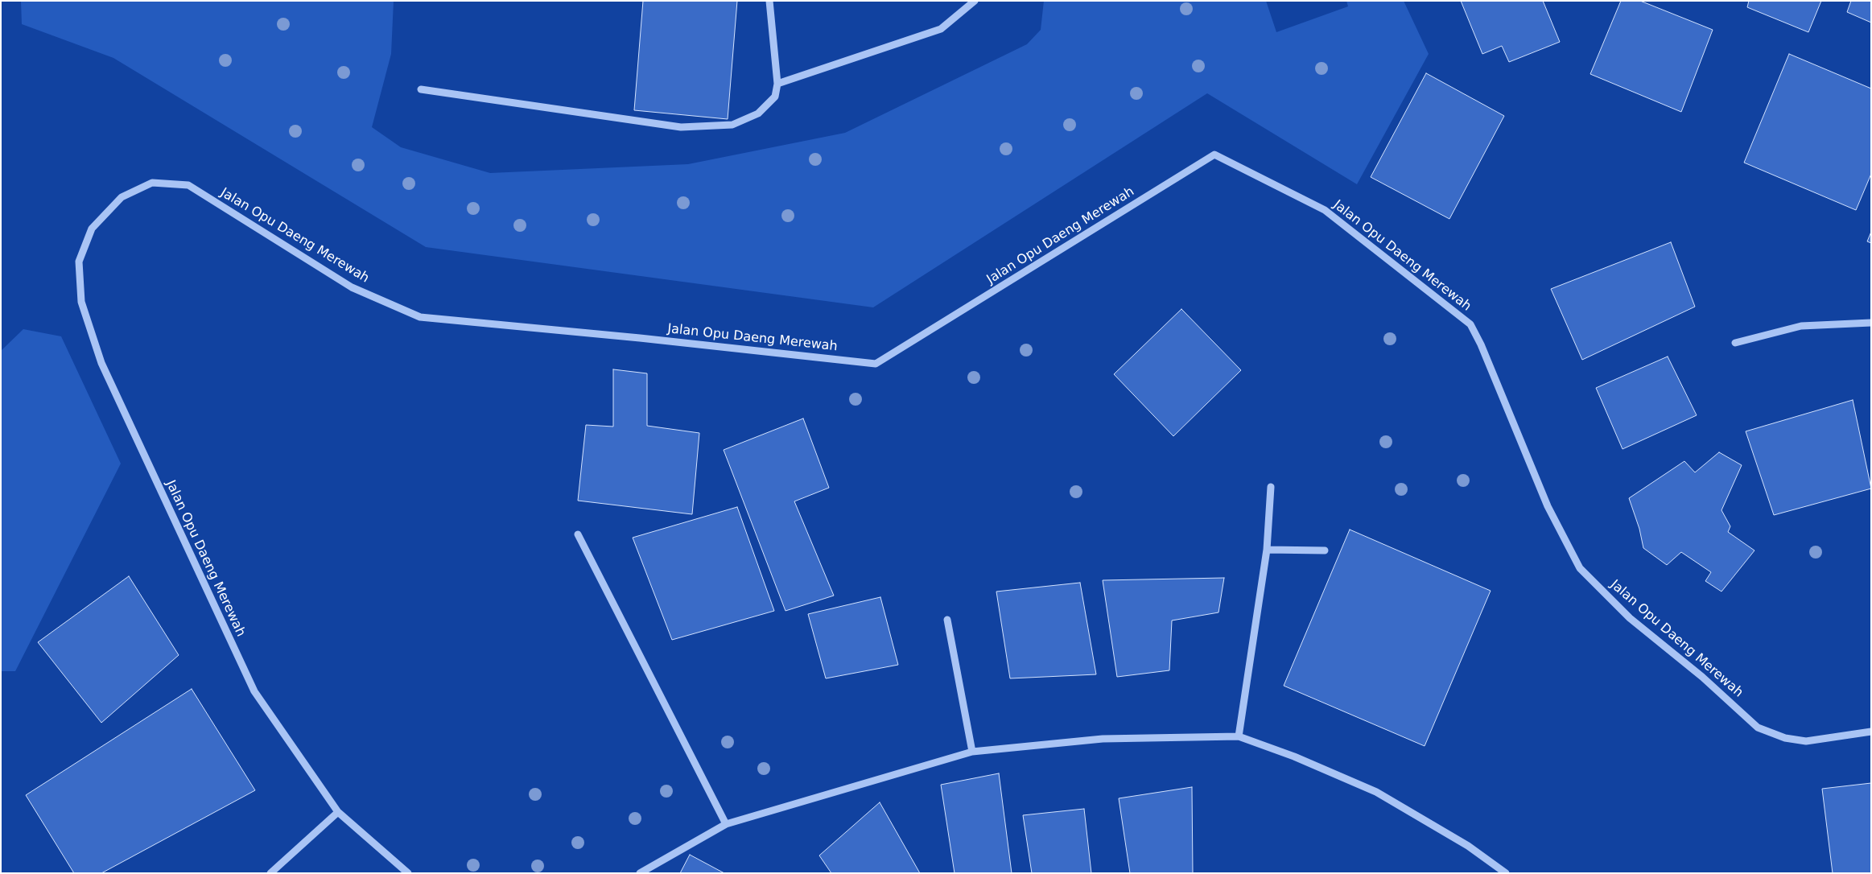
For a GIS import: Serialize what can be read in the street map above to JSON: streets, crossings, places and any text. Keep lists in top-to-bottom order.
{
  "streets": {
    "street": ["Jalan Opu Daeng Merewah"]
  }
}
